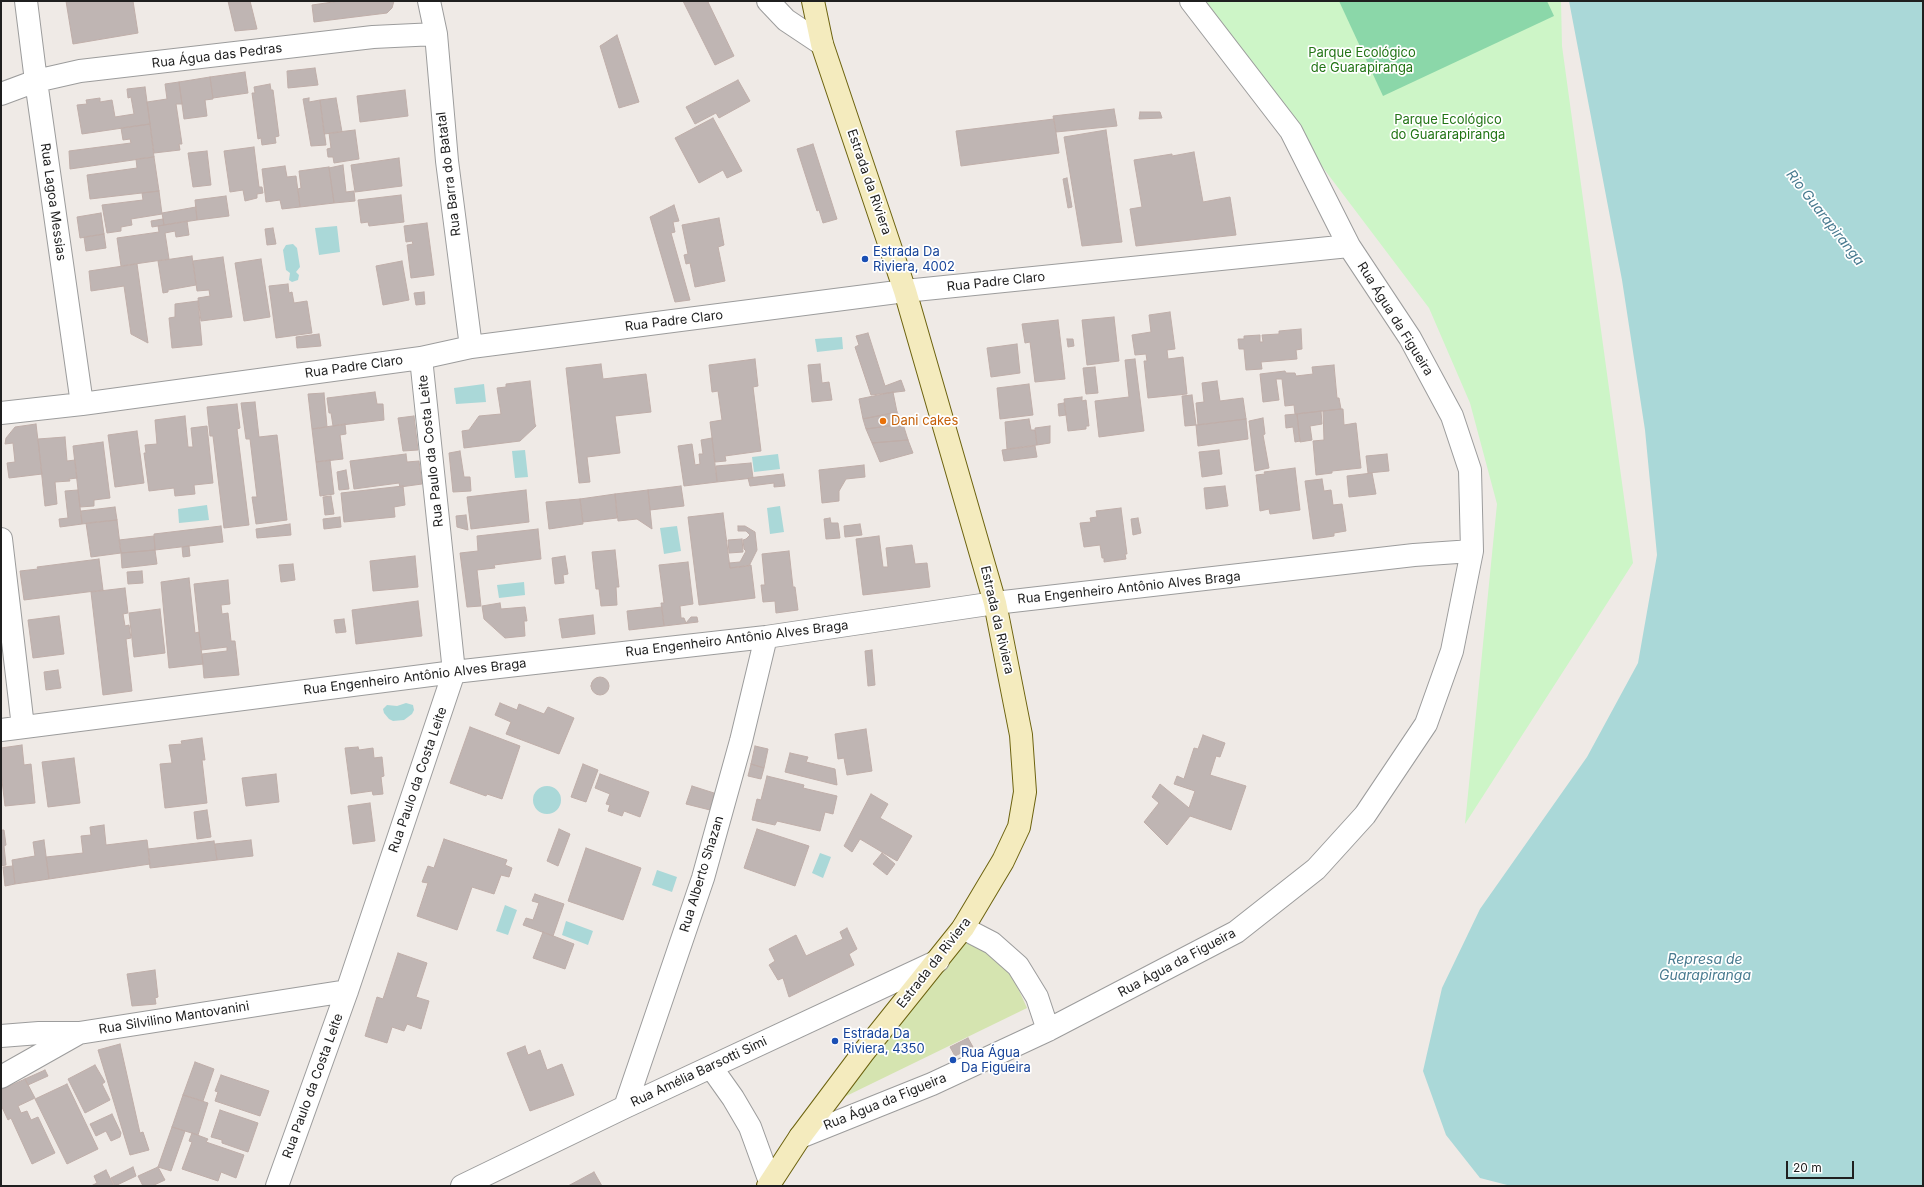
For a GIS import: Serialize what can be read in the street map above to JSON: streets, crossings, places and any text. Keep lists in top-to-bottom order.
{
  "streets": {
    "street": [
      "Rua Água das Pedras",
      "Rua Barra do Batatal",
      "Estrada da Riviera",
      "Rua Lagoa Messias",
      "Rua Padre Claro",
      "Rua Água da Figueira",
      "Rua Paulo da Costa Leite",
      "Rua Engenheiro Antônio Alves Braga",
      "Rua Alberto Shazan",
      "Rua Silvilino Mantovanini",
      "Rua Amélia Barsotti Simi"
    ]
  },
  "crossings": [
    ["Rua Água das Pedras", "Rua Barra do Batatal"],
    ["Rua Água das Pedras", "Rua Lagoa Messias"],
    ["Rua Barra do Batatal", "Rua Padre Claro"],
    ["Estrada da Riviera", "Rua Padre Claro"],
    ["Estrada da Riviera", "Rua Água da Figueira"],
    ["Estrada da Riviera", "Rua Engenheiro Antônio Alves Braga"],
    ["Estrada da Riviera", "Rua Amélia Barsotti Simi"],
    ["Rua Lagoa Messias", "Rua Padre Claro"],
    ["Rua Padre Claro", "Rua Água da Figueira"],
    ["Rua Padre Claro", "Rua Paulo da Costa Leite"],
    ["Rua Água da Figueira", "Rua Engenheiro Antônio Alves Braga"],
    ["Rua Paulo da Costa Leite", "Rua Engenheiro Antônio Alves Braga"],
    ["Rua Paulo da Costa Leite", "Rua Silvilino Mantovanini"],
    ["Rua Engenheiro Antônio Alves Braga", "Rua Alberto Shazan"],
    ["Rua Alberto Shazan", "Rua Amélia Barsotti Simi"]
  ],
  "water": ["Rio Guarapiranga", "Represa de Guarapiranga"],
  "parks": ["Parque Ecológico de Guarapiranga", "Parque Ecológico do Guararapiranga"],
  "places": [
    "Estrada Da Riviera, 4002",
    "Dani cakes",
    "Estrada Da Riviera, 4350",
    "Rua Água Da Figueira"
  ],
  "scale_bar": "20 m"
}
